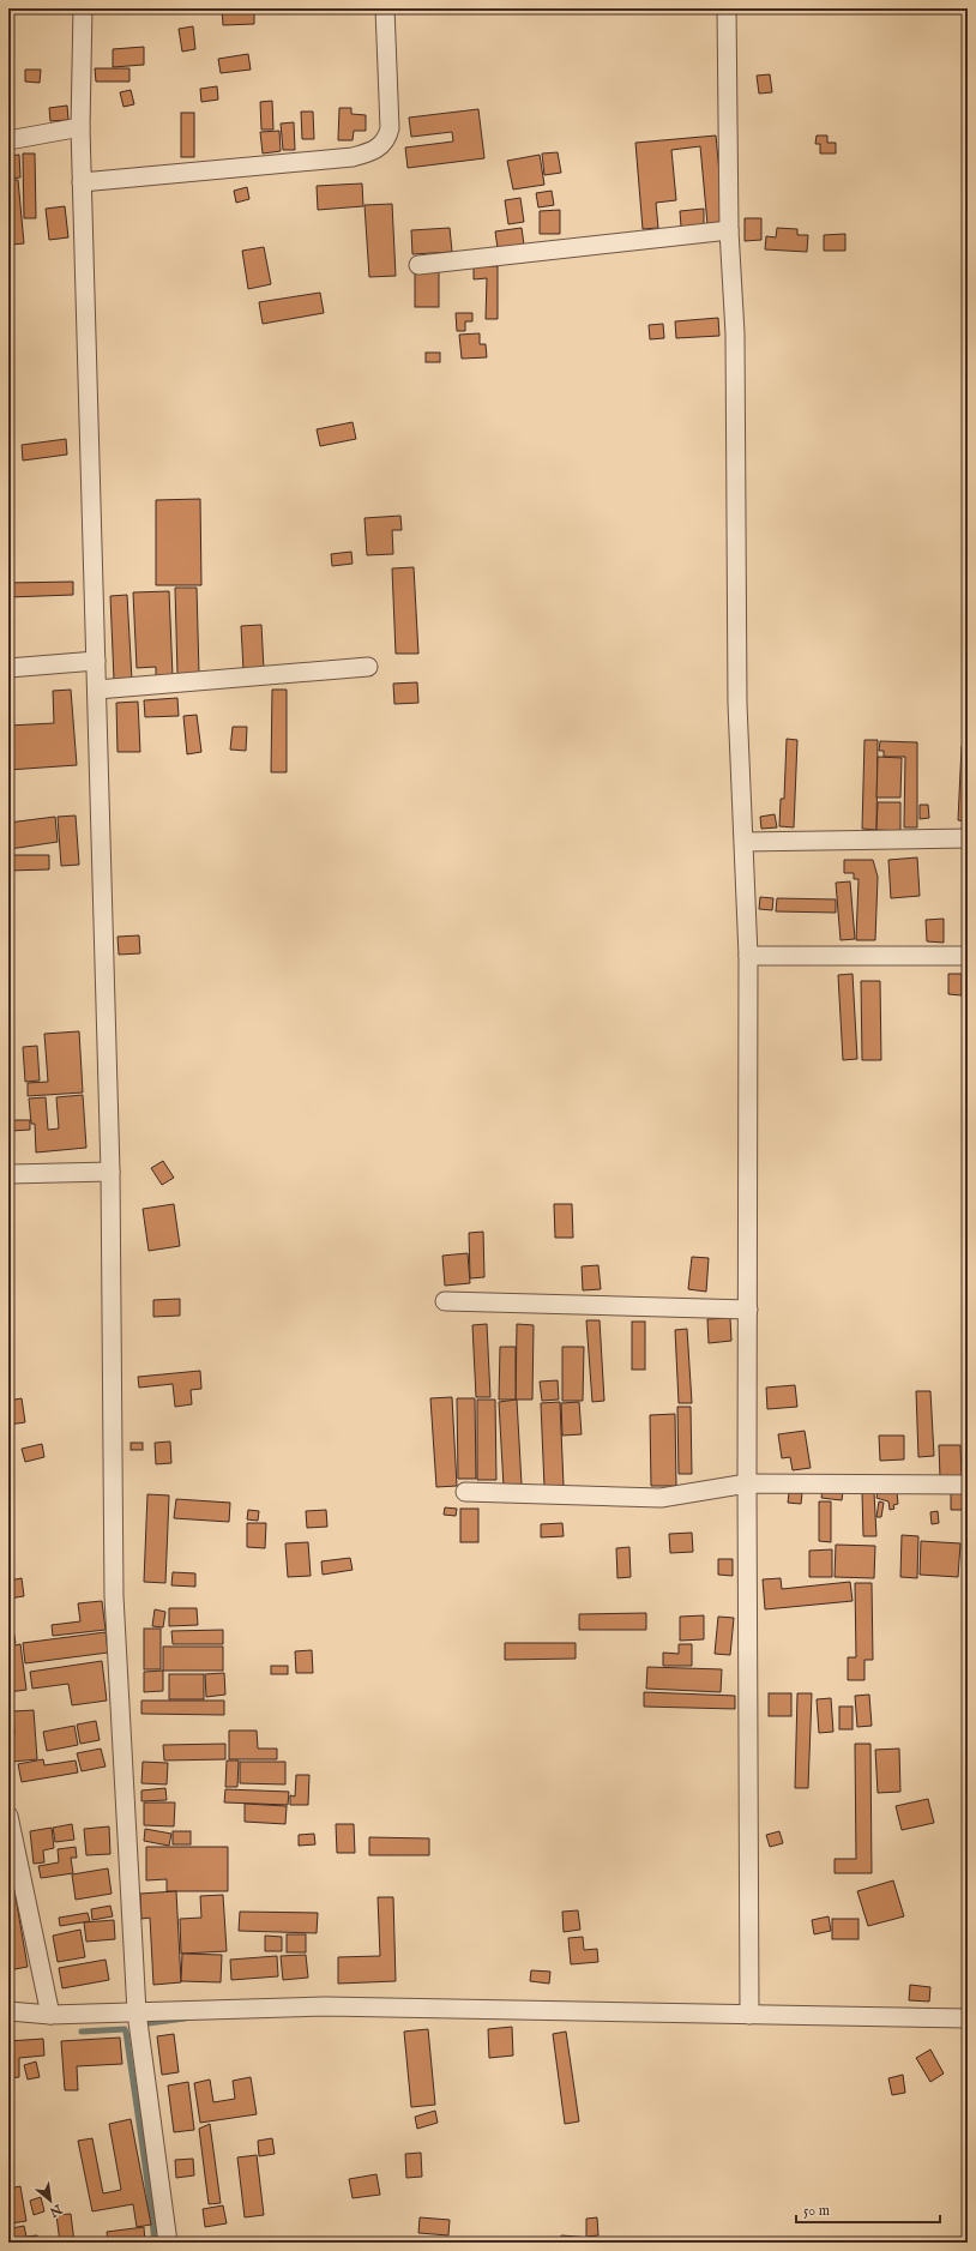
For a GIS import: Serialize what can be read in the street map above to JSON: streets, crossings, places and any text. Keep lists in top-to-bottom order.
{
  "scale_bar": "50 m",
  "north": "bottom right"
}
